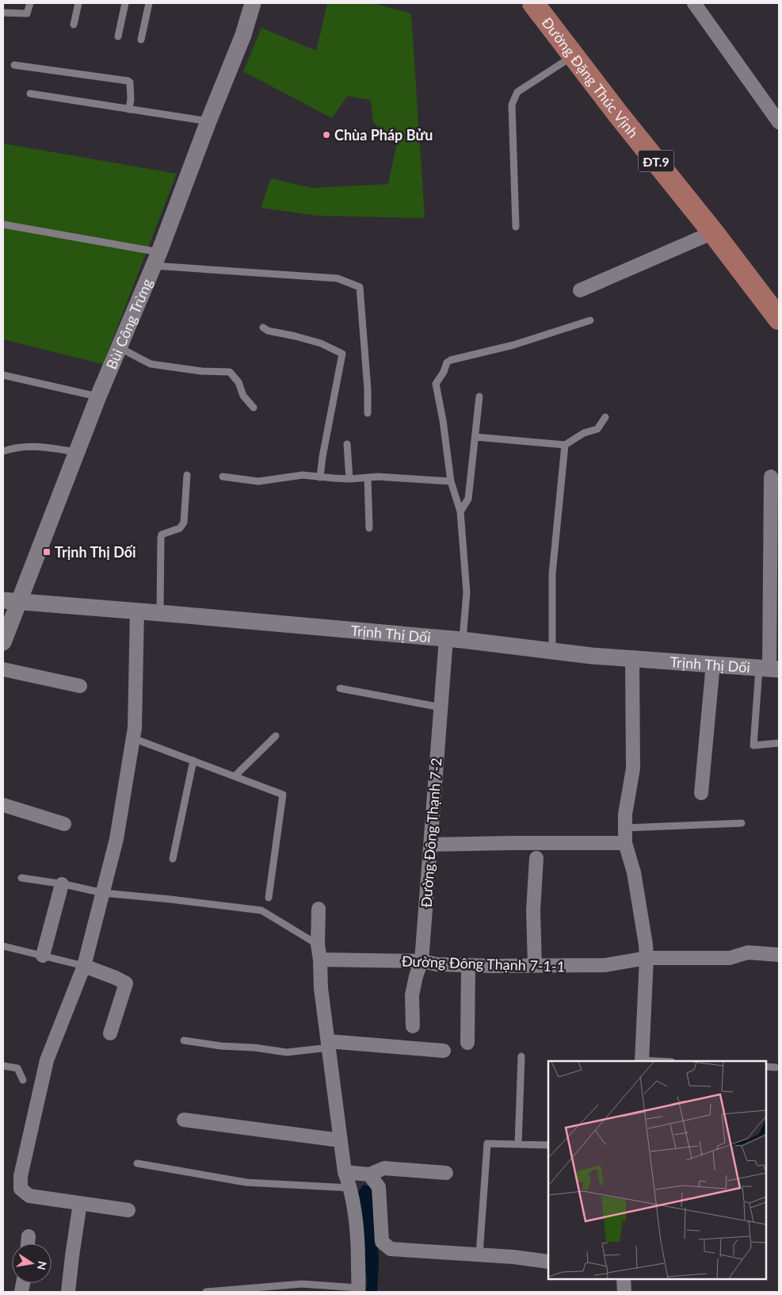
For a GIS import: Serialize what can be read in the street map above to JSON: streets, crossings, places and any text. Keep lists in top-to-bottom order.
{
  "streets": {
    "main road": ["Đường Đặng Thúc Vịnh", "ĐT.9"],
    "street": [
      "Bùi Công Trừng",
      "Trịnh Thị Dối",
      "Đường Đông Thạnh 7-2",
      "Đường Đông Thạnh 7-1-1"
    ]
  },
  "crossings": [
    ["Bùi Công Trừng", "Trịnh Thị Dối"],
    ["Trịnh Thị Dối", "Đường Đông Thạnh 7-2"],
    ["Đường Đông Thạnh 7-2", "Đường Đông Thạnh 7-1-1"]
  ],
  "places": {
    "other": ["Chùa Pháp Bửu"],
    "transit": ["Trịnh Thị Dối"]
  },
  "north": "right"
}
